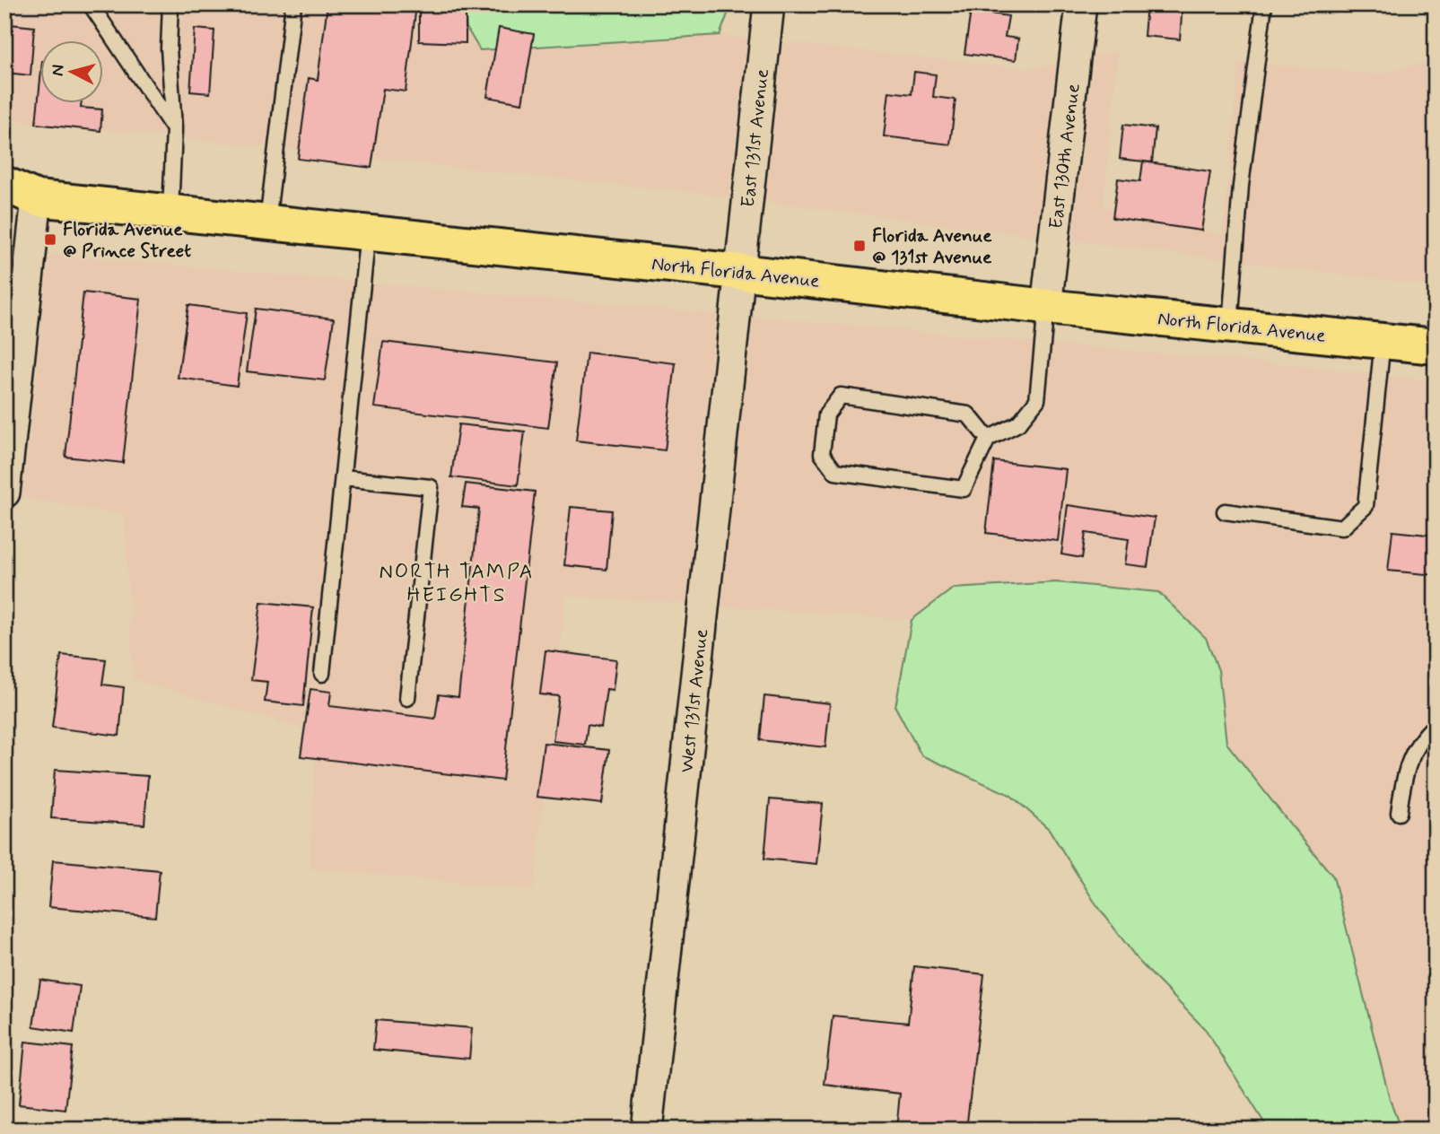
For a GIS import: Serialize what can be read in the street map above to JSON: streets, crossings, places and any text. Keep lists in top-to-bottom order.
{
  "streets": {
    "main road": ["North Florida Avenue"],
    "street": ["East 131st Avenue", "East 130th Avenue", "West 131st Avenue"]
  },
  "crossings": [
    ["East 131st Avenue", "North Florida Avenue"],
    ["East 131st Avenue", "West 131st Avenue"],
    ["East 130th Avenue", "North Florida Avenue"],
    ["North Florida Avenue", "West 131st Avenue"]
  ],
  "districts": ["NORTH TAMPA HEIGHTS"],
  "places": {
    "transit": ["Florida Avenue @ Prince Street", "Florida Avenue @ 131st Avenue"]
  },
  "north": "left"
}
